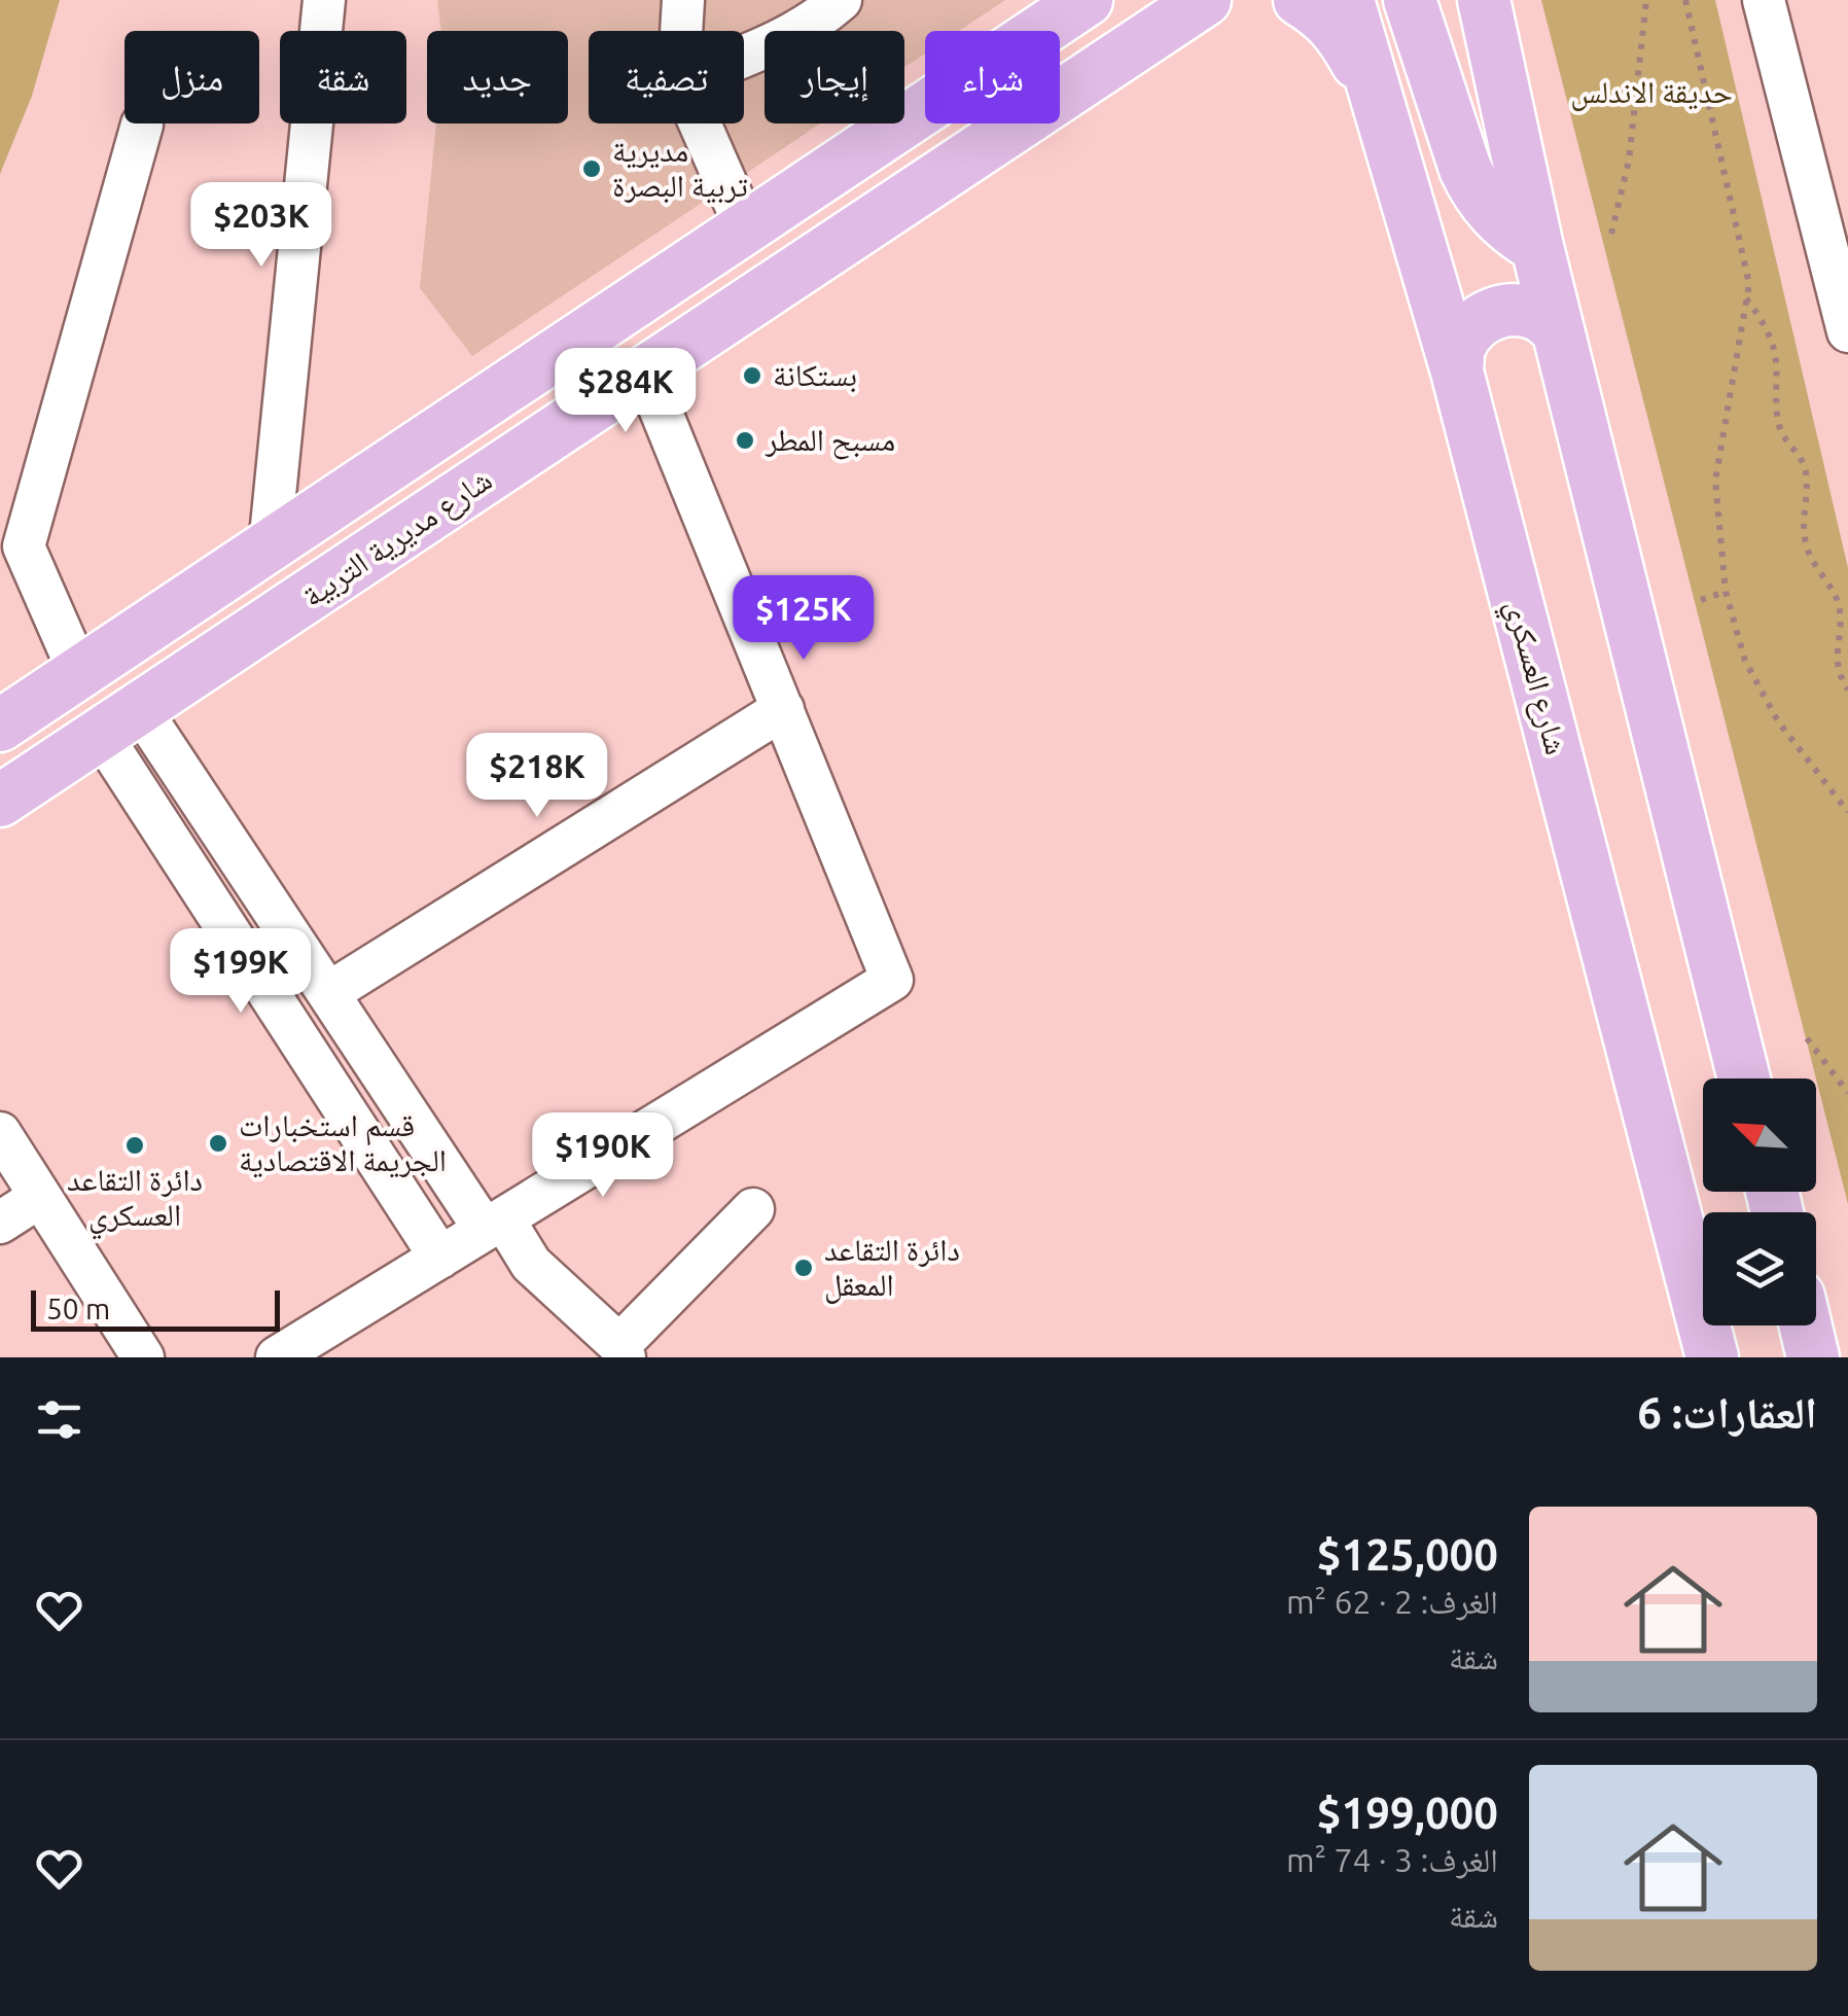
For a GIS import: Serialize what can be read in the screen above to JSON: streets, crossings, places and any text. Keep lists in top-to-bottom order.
{
  "streets": {
    "main road": ["شارع مديرية التربية", "شارع العسكري"]
  },
  "parks": ["حديقة الاندلس"],
  "places": [
    "مديرية تربية البصرة",
    "بستكانة",
    "مسبح المطر",
    "قسم استخبارات الجريمة الاقتصادية",
    "دائرة التقاعد العسكري",
    "دائرة التقاعد المعقل"
  ],
  "scale_bar": "50 m",
  "north": "top left",
  "page": {
    "chip": [
      "شراء",
      "إيجار",
      "تصفية",
      "جديد",
      "شقة",
      "منزل"
    ],
    "price": [
      "$203K",
      "$284K",
      "$125K",
      "$218K",
      "$199K",
      "$190K"
    ],
    "scale": "50 m",
    "heading": "العقارات: 6",
    "list": [
      {
        "name": "$125,000",
        "note": "الغرف: 2 · 62 m² · شقة"
      },
      {
        "name": "$199,000",
        "note": "الغرف: 3 · 74 m² · شقة"
      }
    ]
  }
}
